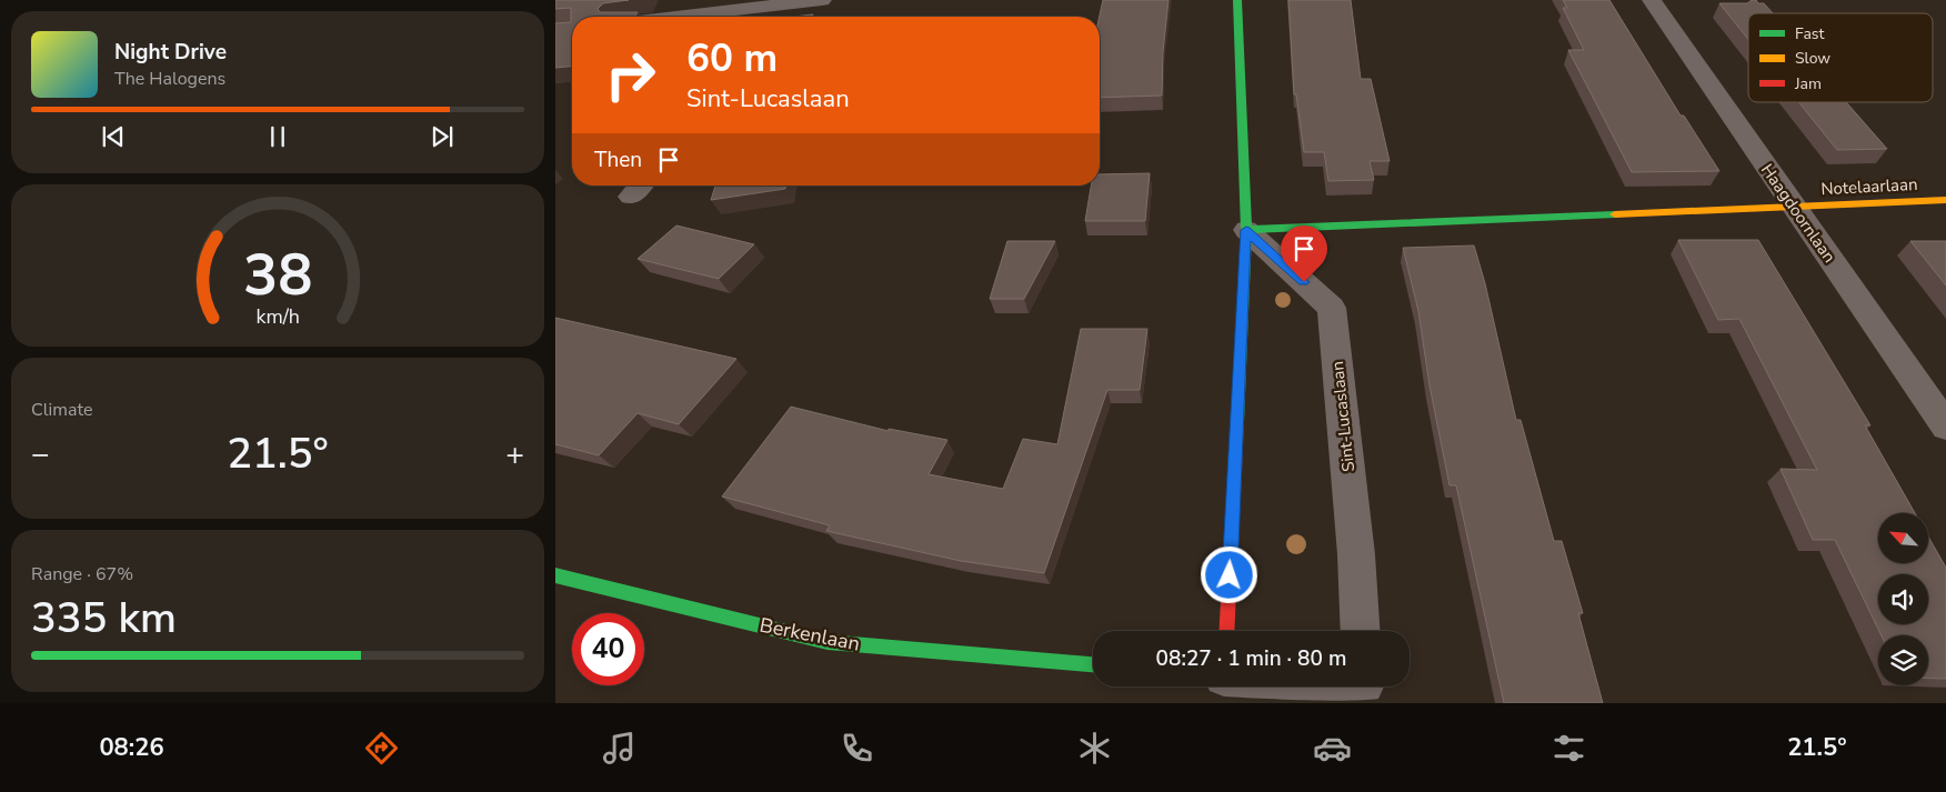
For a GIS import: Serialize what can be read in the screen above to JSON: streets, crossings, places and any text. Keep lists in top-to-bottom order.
{
  "streets": {
    "street": [
      "Notelaarlaan",
      "Haagdoornlaan",
      "Sint-Lucaslaan",
      "Berkenlaan"
    ]
  },
  "crossings": [
    ["Notelaarlaan", "Haagdoornlaan"],
    ["Notelaarlaan", "Sint-Lucaslaan"]
  ],
  "legend": ["Fast", "Slow", "Jam"],
  "north": "top left",
  "page": {
    "turn": ["60 m", "Sint-Lucaslaan"],
    "song": ["Night Drive", "The Halogens"],
    "then": "Then",
    "tile": [
      "Climate",
      ["Range · 67%", "335 km"]
    ],
    "heat": ["−", "21.5°", "+"],
    "limit": "40",
    "trip": "08:27 · 1 min · 80 m",
    "tabs": ["08:26", "21.5°"],
    "gauge": ["38", "km/h"]
  }
}
